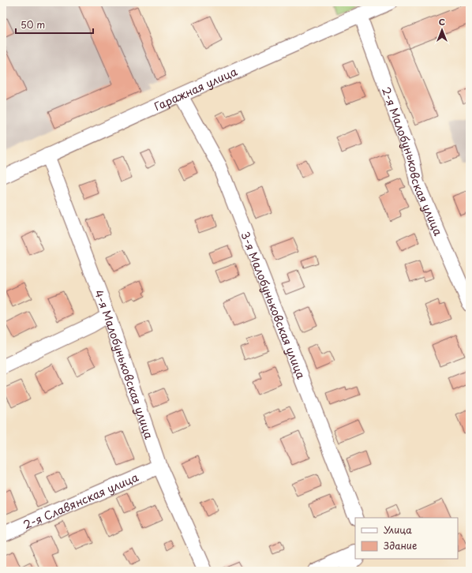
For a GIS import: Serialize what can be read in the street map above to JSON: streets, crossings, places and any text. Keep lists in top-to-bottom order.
{
  "streets": {
    "street": [
      "Гаражная улица",
      "2-я Малобуньковская улица",
      "3-я Малобуньковская улица",
      "4-я Малобуньковская улица",
      "2-я Славянская улица"
    ]
  },
  "crossings": [
    ["Гаражная улица", "2-я Малобуньковская улица"],
    ["Гаражная улица", "3-я Малобуньковская улица"],
    ["Гаражная улица", "4-я Малобуньковская улица"],
    ["4-я Малобуньковская улица", "2-я Славянская улица"]
  ],
  "legend": ["Улица", "Здание"],
  "scale_bar": "50 m",
  "north": "top"
}
